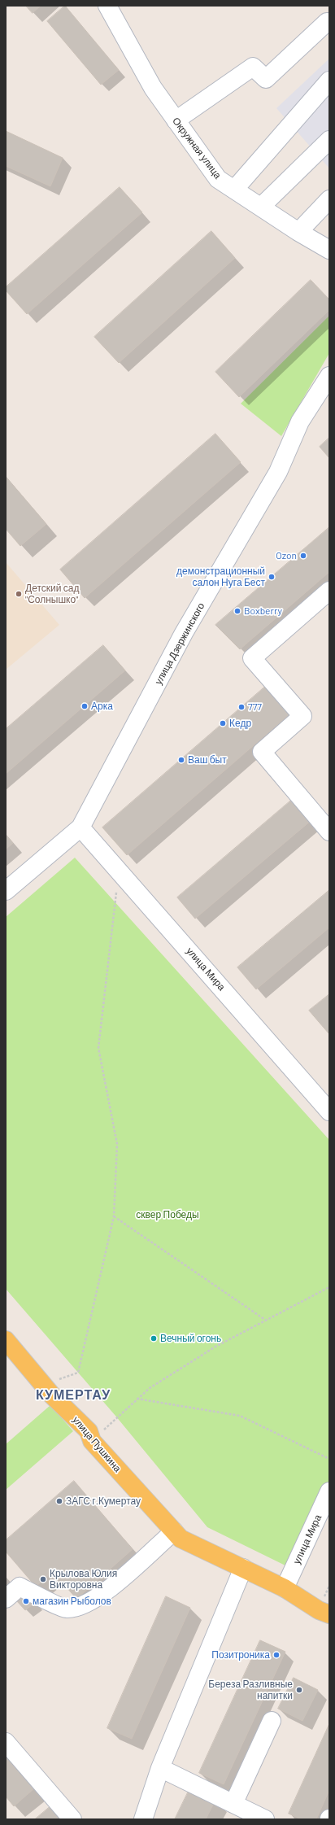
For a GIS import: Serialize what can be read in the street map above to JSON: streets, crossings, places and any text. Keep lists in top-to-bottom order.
{
  "streets": {
    "main road": ["улица Пушкина"],
    "street": ["Окружная улица", "улица Дзержинского", "улица Мира"]
  },
  "crossings": [
    ["улица Дзержинского", "улица Мира"],
    ["улица Мира", "улица Пушкина"]
  ],
  "districts": ["КУМЕРТАУ"],
  "parks": ["сквер Победы"],
  "places": [
    "Ozon",
    "демонстрационный салон Нуга Бест",
    "Детский сад \"Солнышко\"",
    "Boxberry",
    "Арка",
    "777",
    "Кедр",
    "Ваш быт",
    "Вечный огонь",
    "ЗАГС г.Кумертау",
    "Крылова Юлия Викторовна",
    "магазин Рыболов",
    "Позитроника",
    "Береза Разливные напитки"
  ]
}
